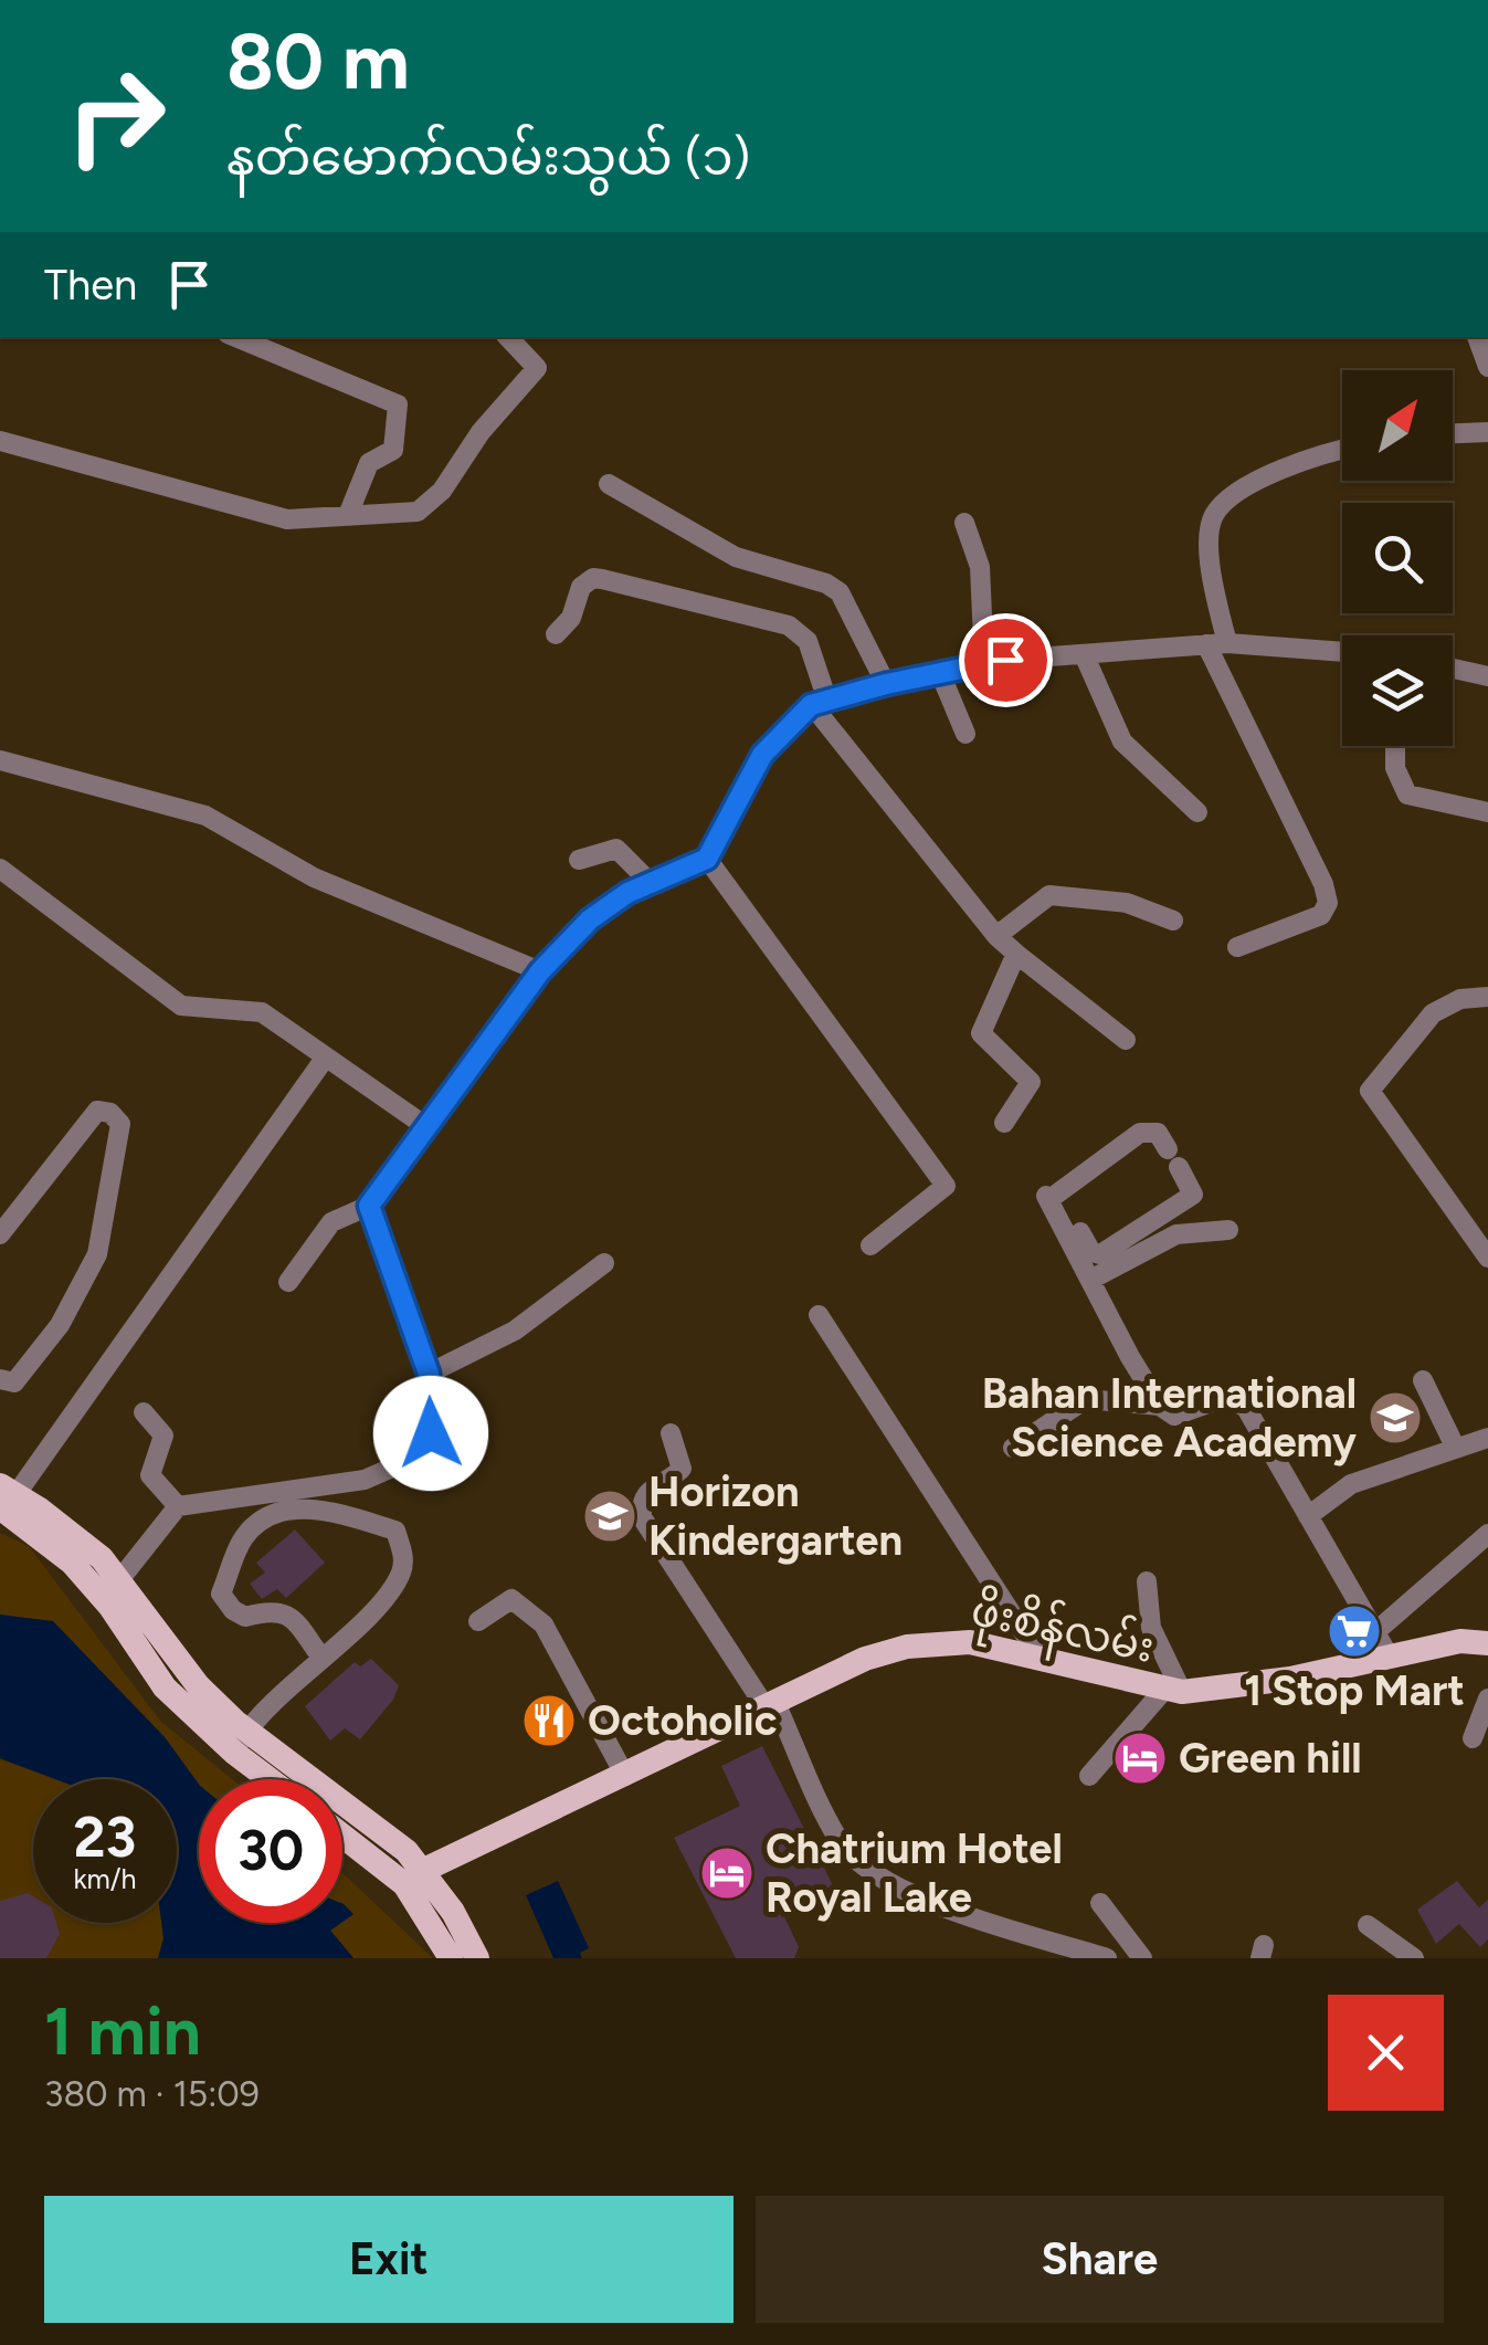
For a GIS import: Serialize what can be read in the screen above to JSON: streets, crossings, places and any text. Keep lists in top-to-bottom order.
{
  "streets": {
    "main road": ["ဖိုးစိန်လမ်း"]
  },
  "places": {
    "school or university": ["Bahan International Science Academy", "Horizon Kindergarten"],
    "supermarket": ["1 Stop Mart"],
    "restaurant": ["Octoholic"],
    "hotel": ["Green hill", "Chatrium Hotel Royal Lake"]
  },
  "north": "top right",
  "page": {
    "turn": ["80 m", "နတ်မောက်လမ်းသွယ် (၁)"],
    "then": "Then",
    "speed": "23 km/h",
    "limit": "30",
    "heading": ["1 min", "380 m · 15:09"],
    "buttons": ["Exit", "Share"]
  }
}
